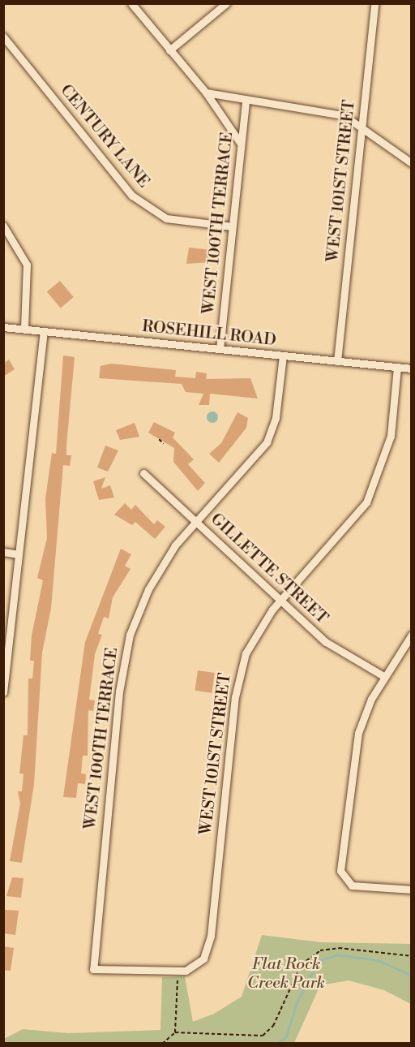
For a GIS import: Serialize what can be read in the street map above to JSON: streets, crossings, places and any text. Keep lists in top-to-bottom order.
{
  "streets": {
    "street": [
      "CENTURY LANE",
      "WEST 101ST STREET",
      "WEST 100TH TERRACE",
      "ROSEHILL ROAD",
      "GILLETTE STREET"
    ]
  },
  "crossings": [
    ["CENTURY LANE", "WEST 100TH TERRACE"],
    ["WEST 101ST STREET", "WEST 100TH TERRACE"],
    ["WEST 101ST STREET", "ROSEHILL ROAD"],
    ["WEST 101ST STREET", "GILLETTE STREET"],
    ["WEST 100TH TERRACE", "ROSEHILL ROAD"],
    ["WEST 100TH TERRACE", "GILLETTE STREET"]
  ],
  "parks": ["Flat Rock Creek Park"]
}
